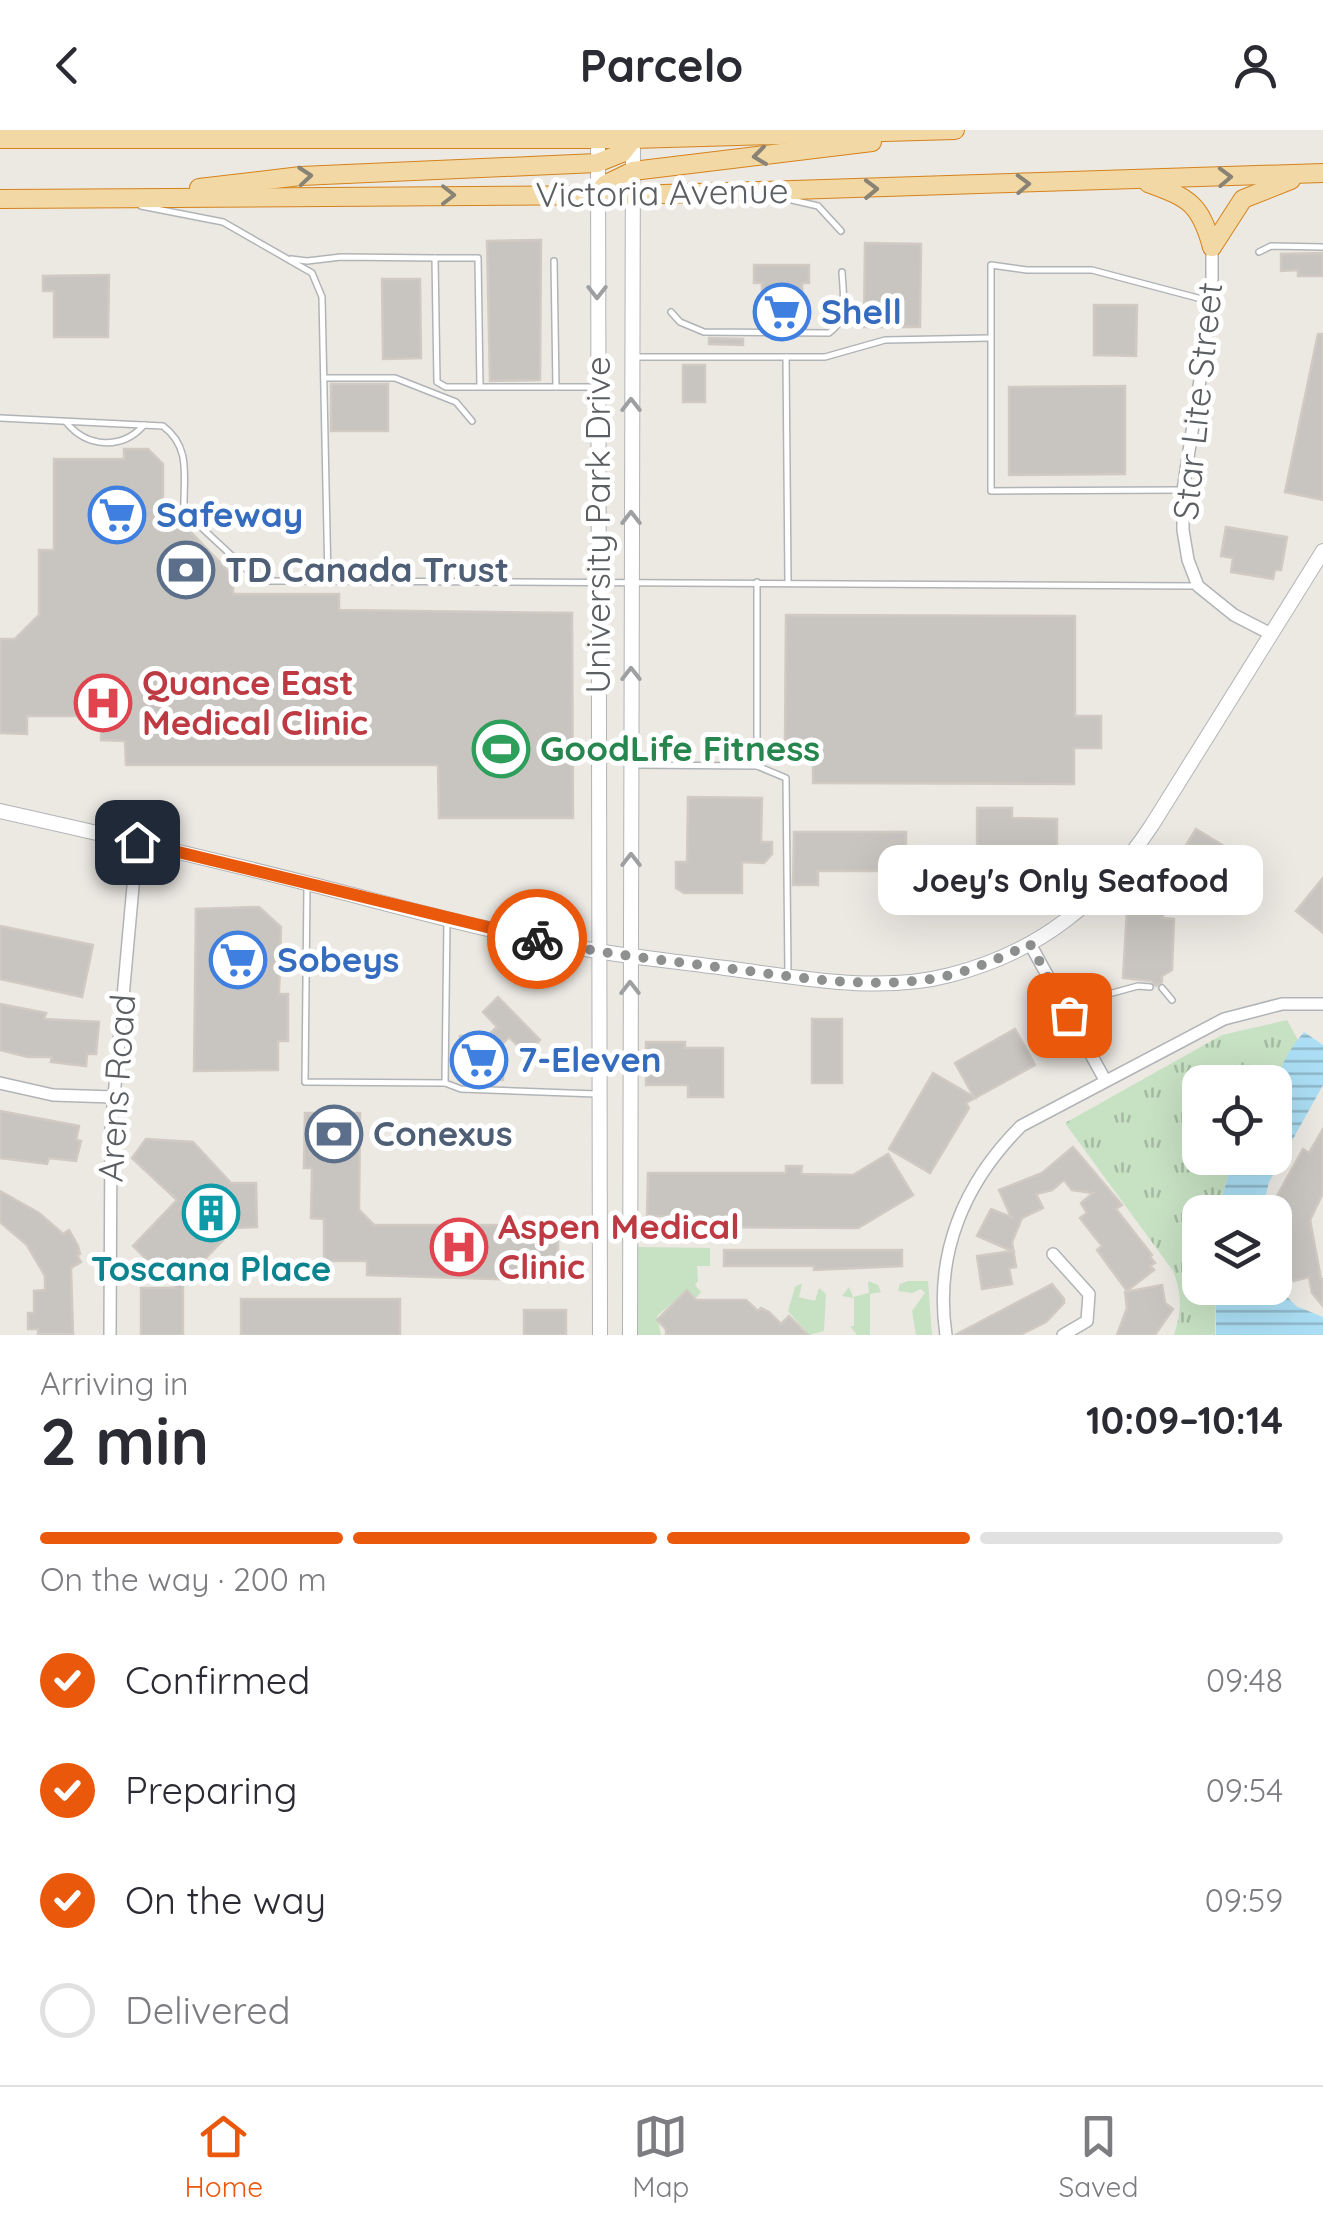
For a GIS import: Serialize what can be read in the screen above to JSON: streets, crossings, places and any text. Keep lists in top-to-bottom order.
{
  "streets": {
    "highway": ["Victoria Avenue"],
    "street": ["Star Lite Street", "University Park Drive", "Arens Road"]
  },
  "crossings": [
    ["Victoria Avenue", "University Park Drive"]
  ],
  "places": {
    "supermarket": [
      "Shell",
      "Safeway",
      "Sobeys",
      "7-Eleven"
    ],
    "bank": ["TD Canada Trust", "Conexus"],
    "hospital": ["Quance East Medical Clinic", "Aspen Medical Clinic"],
    "sports": ["GoodLife Fitness"],
    "other": ["Joey's Only Seafood"],
    "building": ["Toscana Place"]
  },
  "page": {
    "header": "Parcelo",
    "bubble": "Joey's Only Seafood",
    "heading": ["2 min", "Arriving in", "10:09–10:14"],
    "bar": "On the way · 200 m",
    "list": [
      ["Confirmed", "09:48"],
      ["Preparing", "09:54"],
      ["On the way", "09:59"],
      "Delivered"
    ],
    "tabs": ["Home", "Map", "Saved"]
  }
}
